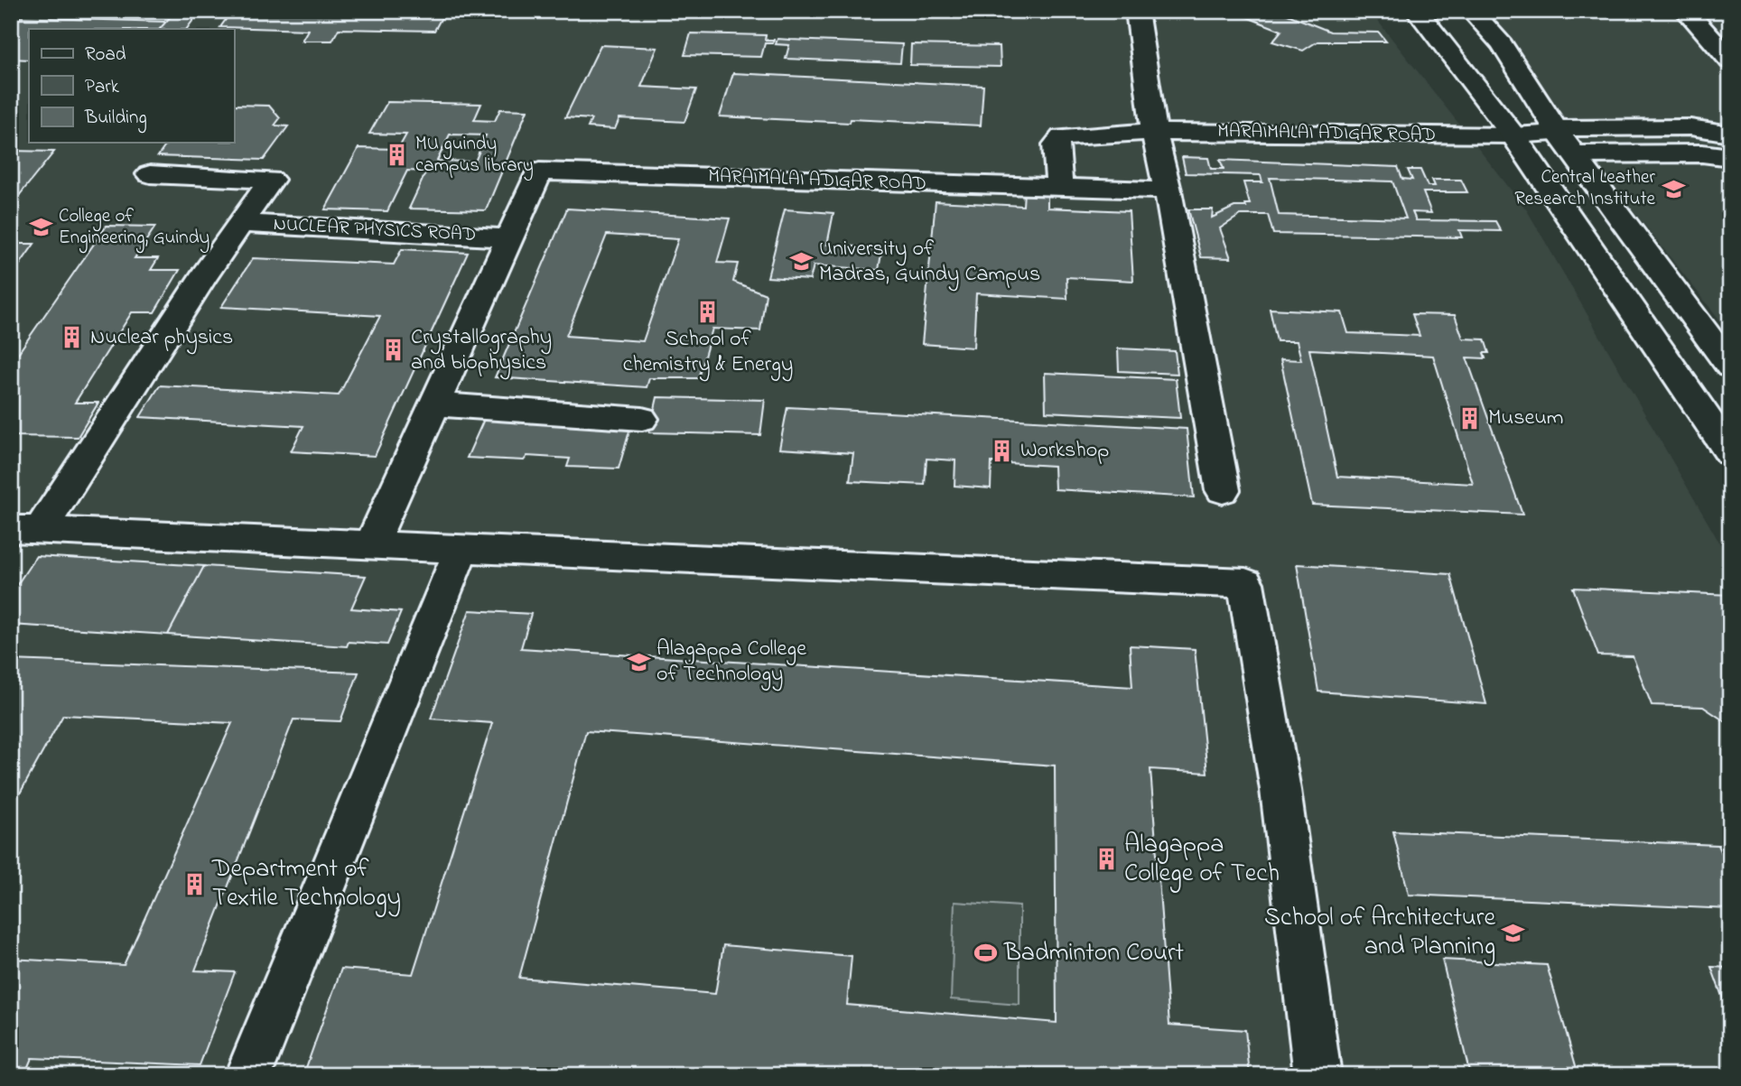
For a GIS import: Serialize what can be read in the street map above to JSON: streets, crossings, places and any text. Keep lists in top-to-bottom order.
{
  "streets": {
    "main road": ["MARAIMALAI ADIGAR ROAD", "NUCLEAR PHYSICS ROAD"]
  },
  "crossings": [
    ["MARAIMALAI ADIGAR ROAD", "NUCLEAR PHYSICS ROAD"]
  ],
  "places": {
    "building": [
      "MU guindy campus library",
      "School of chemistry & Energy",
      "Nuclear physics",
      "Crystallography and biophysics",
      "Museum",
      "Workshop",
      "Alagappa College of Tech",
      "Department of Textile Technology"
    ],
    "school or university": [
      "Central Leather Research Institute",
      "College of Engineering, Guindy",
      "University of Madras, Guindy Campus",
      "Alagappa College of Technology",
      "School of Architecture and Planning"
    ],
    "sports": ["Badminton Court"]
  },
  "legend": ["Road", "Park", "Building"]
}
